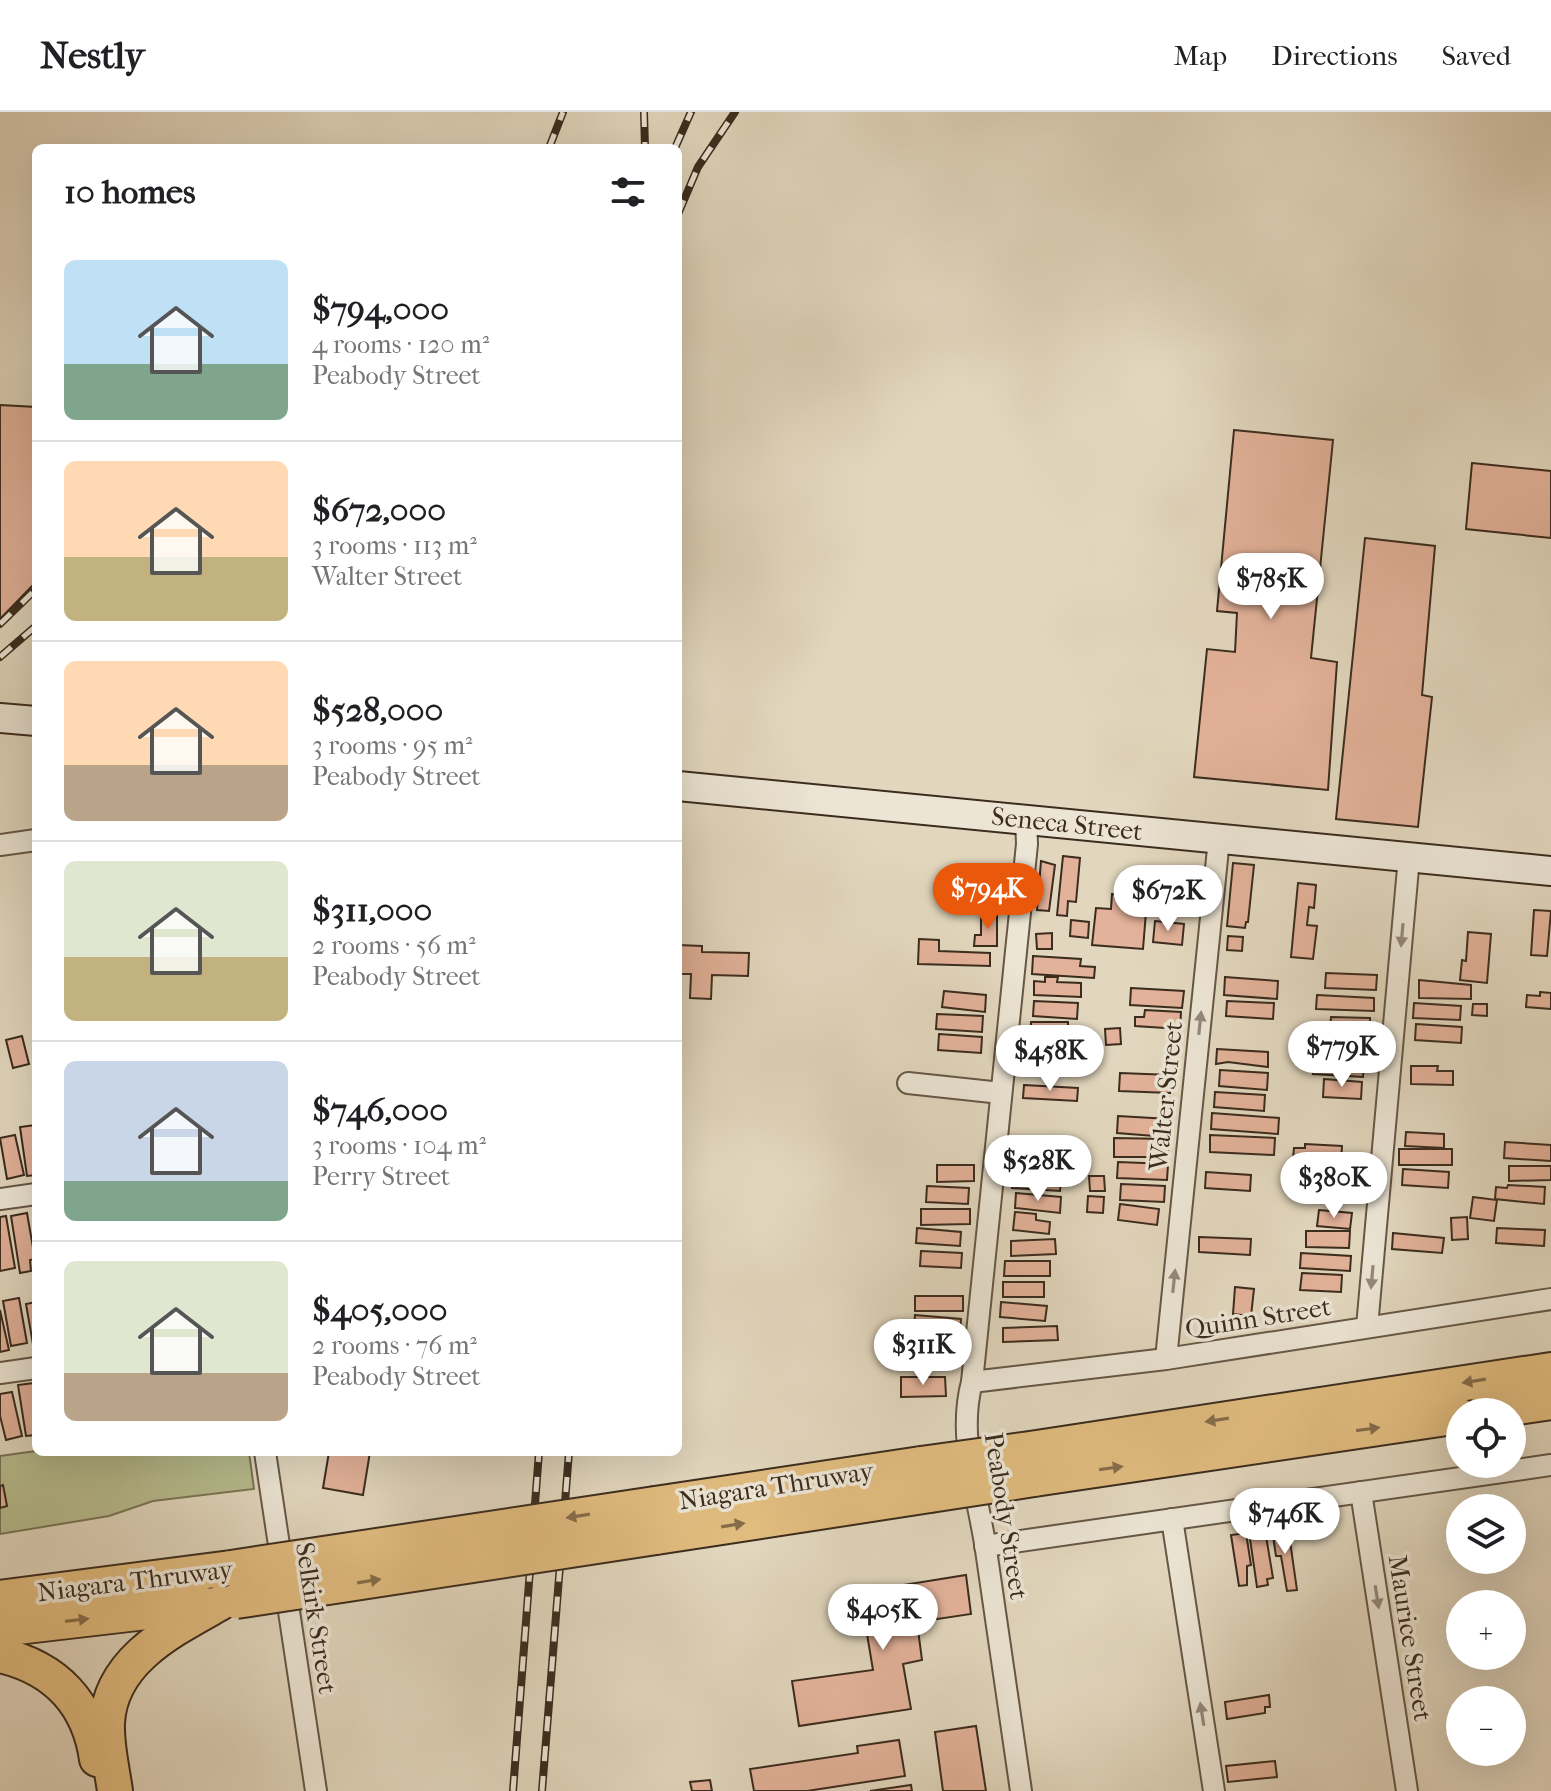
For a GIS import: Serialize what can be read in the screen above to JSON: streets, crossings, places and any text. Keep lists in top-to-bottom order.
{
  "streets": {
    "highway": ["Niagara Thruway"],
    "main road": ["Seneca Street"],
    "street": [
      "Walter Street",
      "Quinn Street",
      "Peabody Street",
      "Selkirk Street",
      "Maurice Street"
    ]
  },
  "crossings": [
    ["Seneca Street", "Walter Street"],
    ["Seneca Street", "Peabody Street"],
    ["Walter Street", "Quinn Street"],
    ["Quinn Street", "Peabody Street"]
  ],
  "one_way": ["Walter Street", "Maurice Street"],
  "page": {
    "header": "Nestly",
    "nav": ["Map", "Directions", "Saved"],
    "heading": "10 homes",
    "list": [
      {
        "name": "$794,000",
        "note": "4 rooms · 120 m² · Peabody Street"
      },
      {
        "name": "$672,000",
        "note": "3 rooms · 113 m² · Walter Street"
      },
      {
        "name": "$528,000",
        "note": "3 rooms · 95 m² · Peabody Street"
      },
      {
        "name": "$311,000",
        "note": "2 rooms · 56 m² · Peabody Street"
      },
      {
        "name": "$746,000",
        "note": "3 rooms · 104 m² · Perry Street"
      },
      {
        "name": "$405,000",
        "note": "2 rooms · 76 m² · Peabody Street"
      }
    ],
    "price": [
      "$785K",
      "$794K",
      "$672K",
      "$779K",
      "$458K",
      "$528K",
      "$380K",
      "$311K",
      "$746K",
      "$405K"
    ],
    "map_buttons": ["+", "−"]
  }
}
